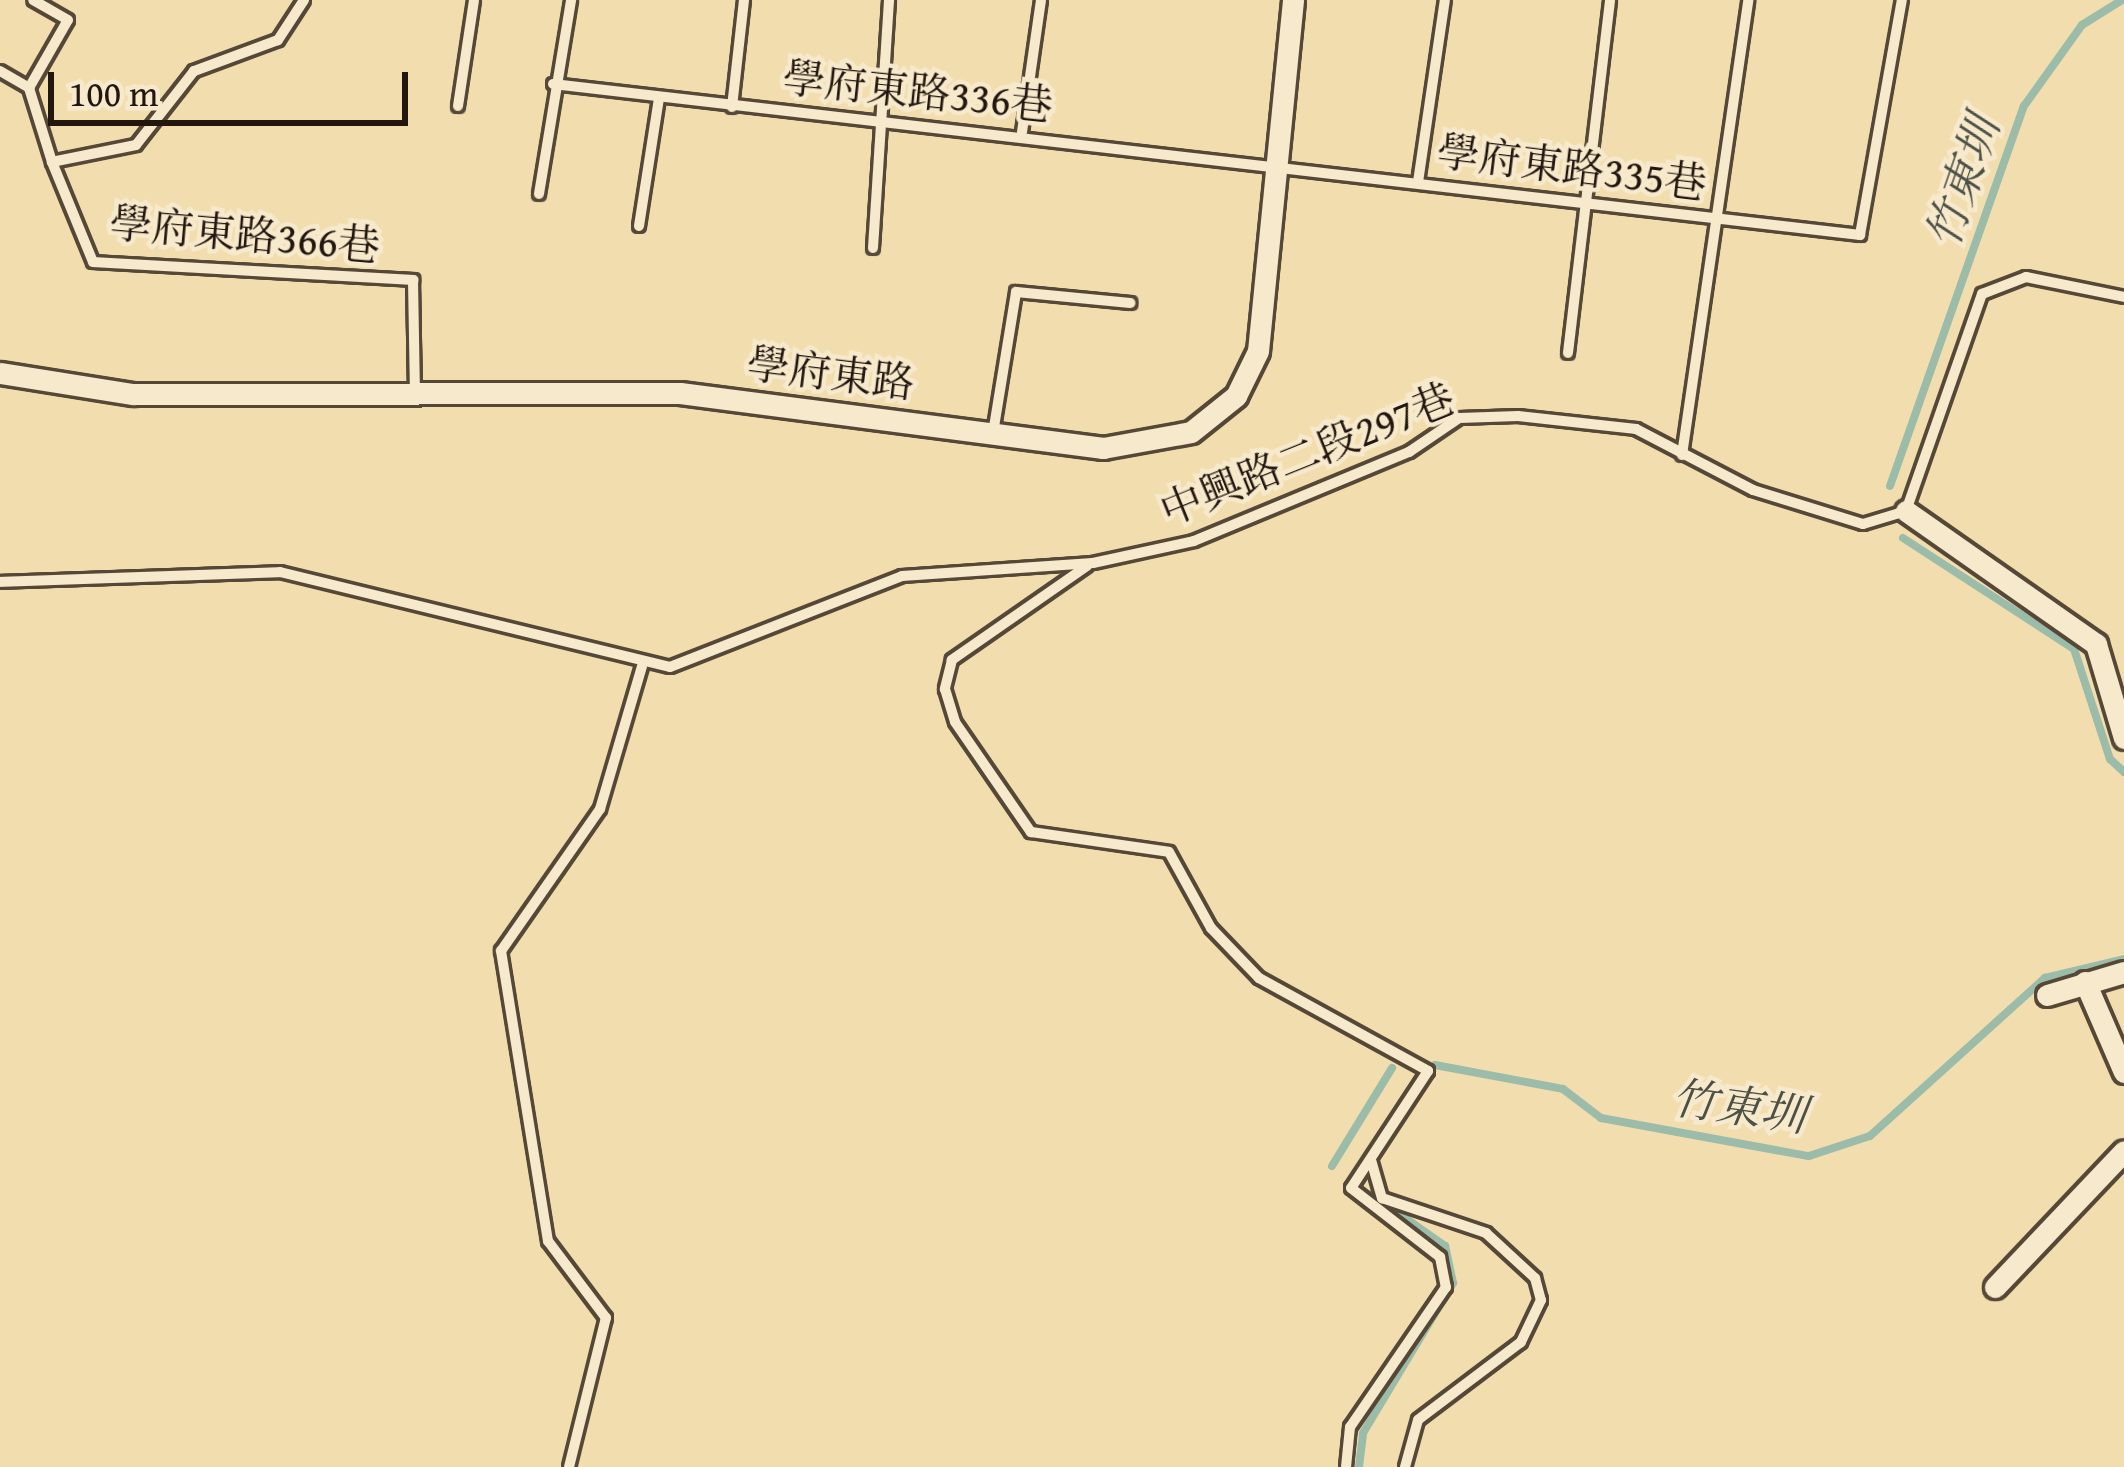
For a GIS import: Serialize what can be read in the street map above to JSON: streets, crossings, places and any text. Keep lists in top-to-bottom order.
{
  "streets": {
    "street": ["學府東路"],
    "lane": [
      "學府東路336巷",
      "學府東路335巷",
      "學府東路366巷",
      "中興路二段297巷"
    ]
  },
  "crossings": [
    ["學府東路336巷", "學府東路335巷"],
    ["學府東路336巷", "學府東路"],
    ["學府東路335巷", "學府東路"],
    ["學府東路366巷", "學府東路"]
  ],
  "water": ["竹東圳"],
  "scale_bar": "100 m"
}
